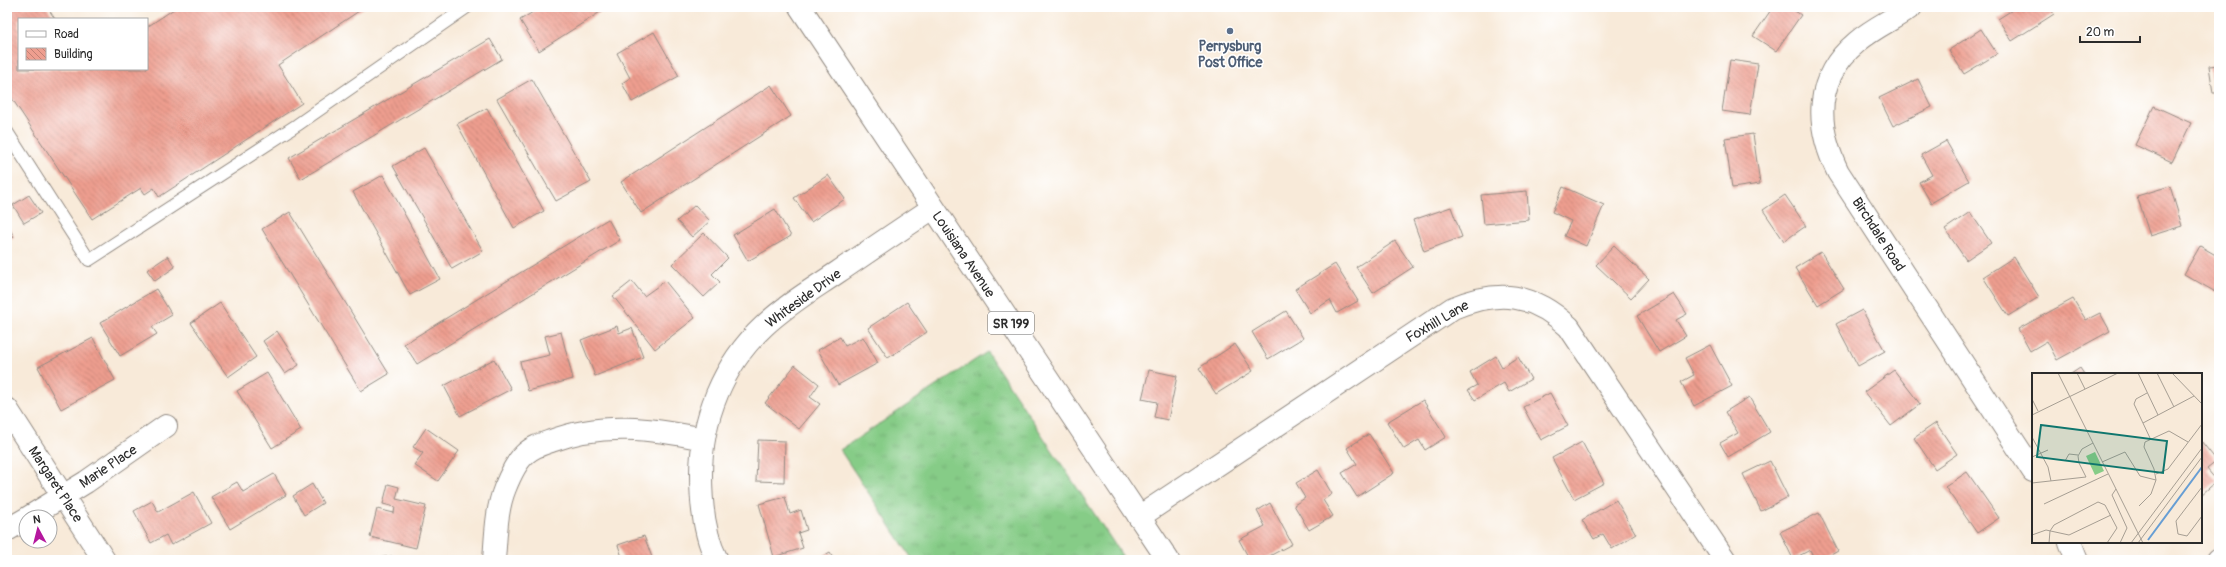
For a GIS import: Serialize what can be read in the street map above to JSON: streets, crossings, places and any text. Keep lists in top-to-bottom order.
{
  "streets": {
    "street": [
      "Birchdale Road",
      "Louisiana Avenue",
      "Whiteside Drive",
      "Foxhill Lane",
      "SR 199",
      "Marie Place",
      "Margaret Place"
    ]
  },
  "crossings": [
    ["Louisiana Avenue", "Whiteside Drive"],
    ["Louisiana Avenue", "Foxhill Lane"],
    ["Marie Place", "Margaret Place"]
  ],
  "places": ["Perrysburg Post Office"],
  "legend": ["Road", "Building"],
  "scale_bar": "20 m",
  "north": "top"
}
